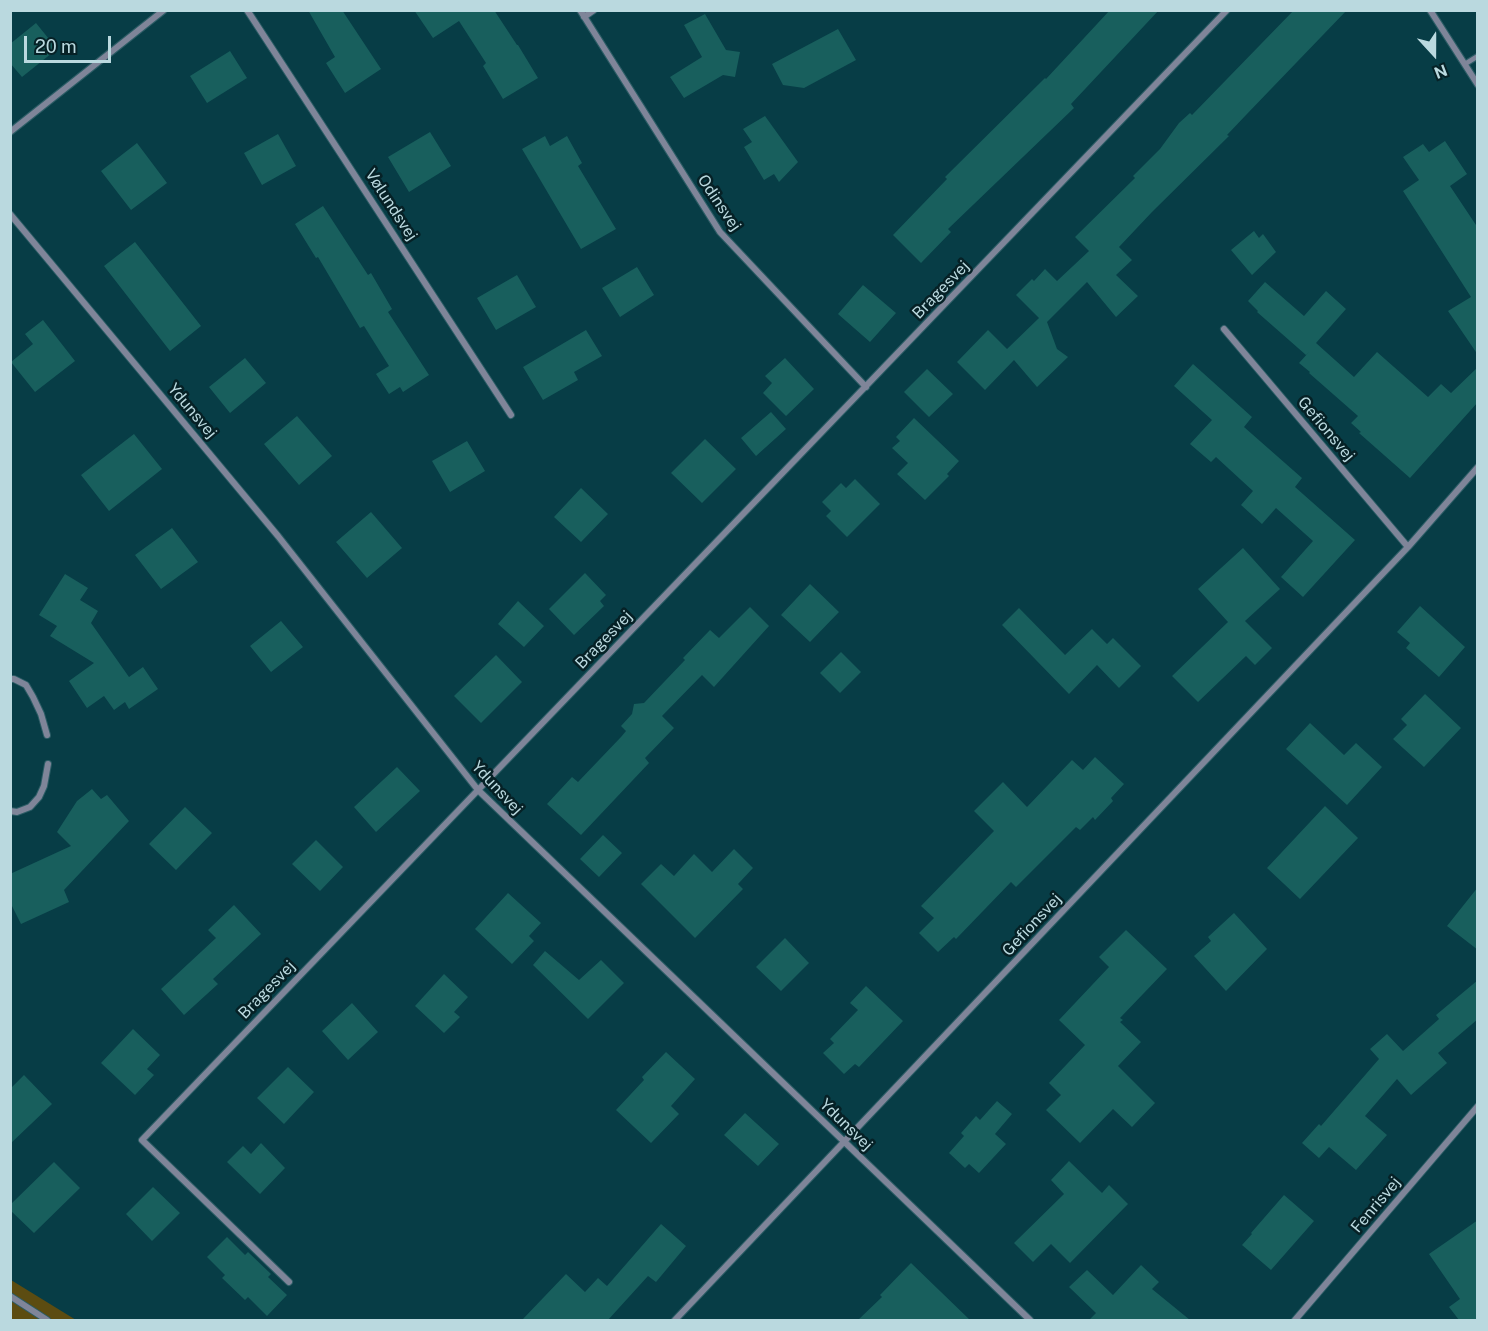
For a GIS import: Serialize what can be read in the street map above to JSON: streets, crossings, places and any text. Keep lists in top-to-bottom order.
{
  "streets": {
    "street": [
      "Odinsvej",
      "Vølundsvej",
      "Bragesvej",
      "Ydunsvej",
      "Gefionsvej",
      "Fenrisvej"
    ]
  },
  "crossings": [
    ["Odinsvej", "Bragesvej"],
    ["Bragesvej", "Ydunsvej"],
    ["Ydunsvej", "Gefionsvej"]
  ],
  "scale_bar": "20 m",
  "north": "bottom"
}
